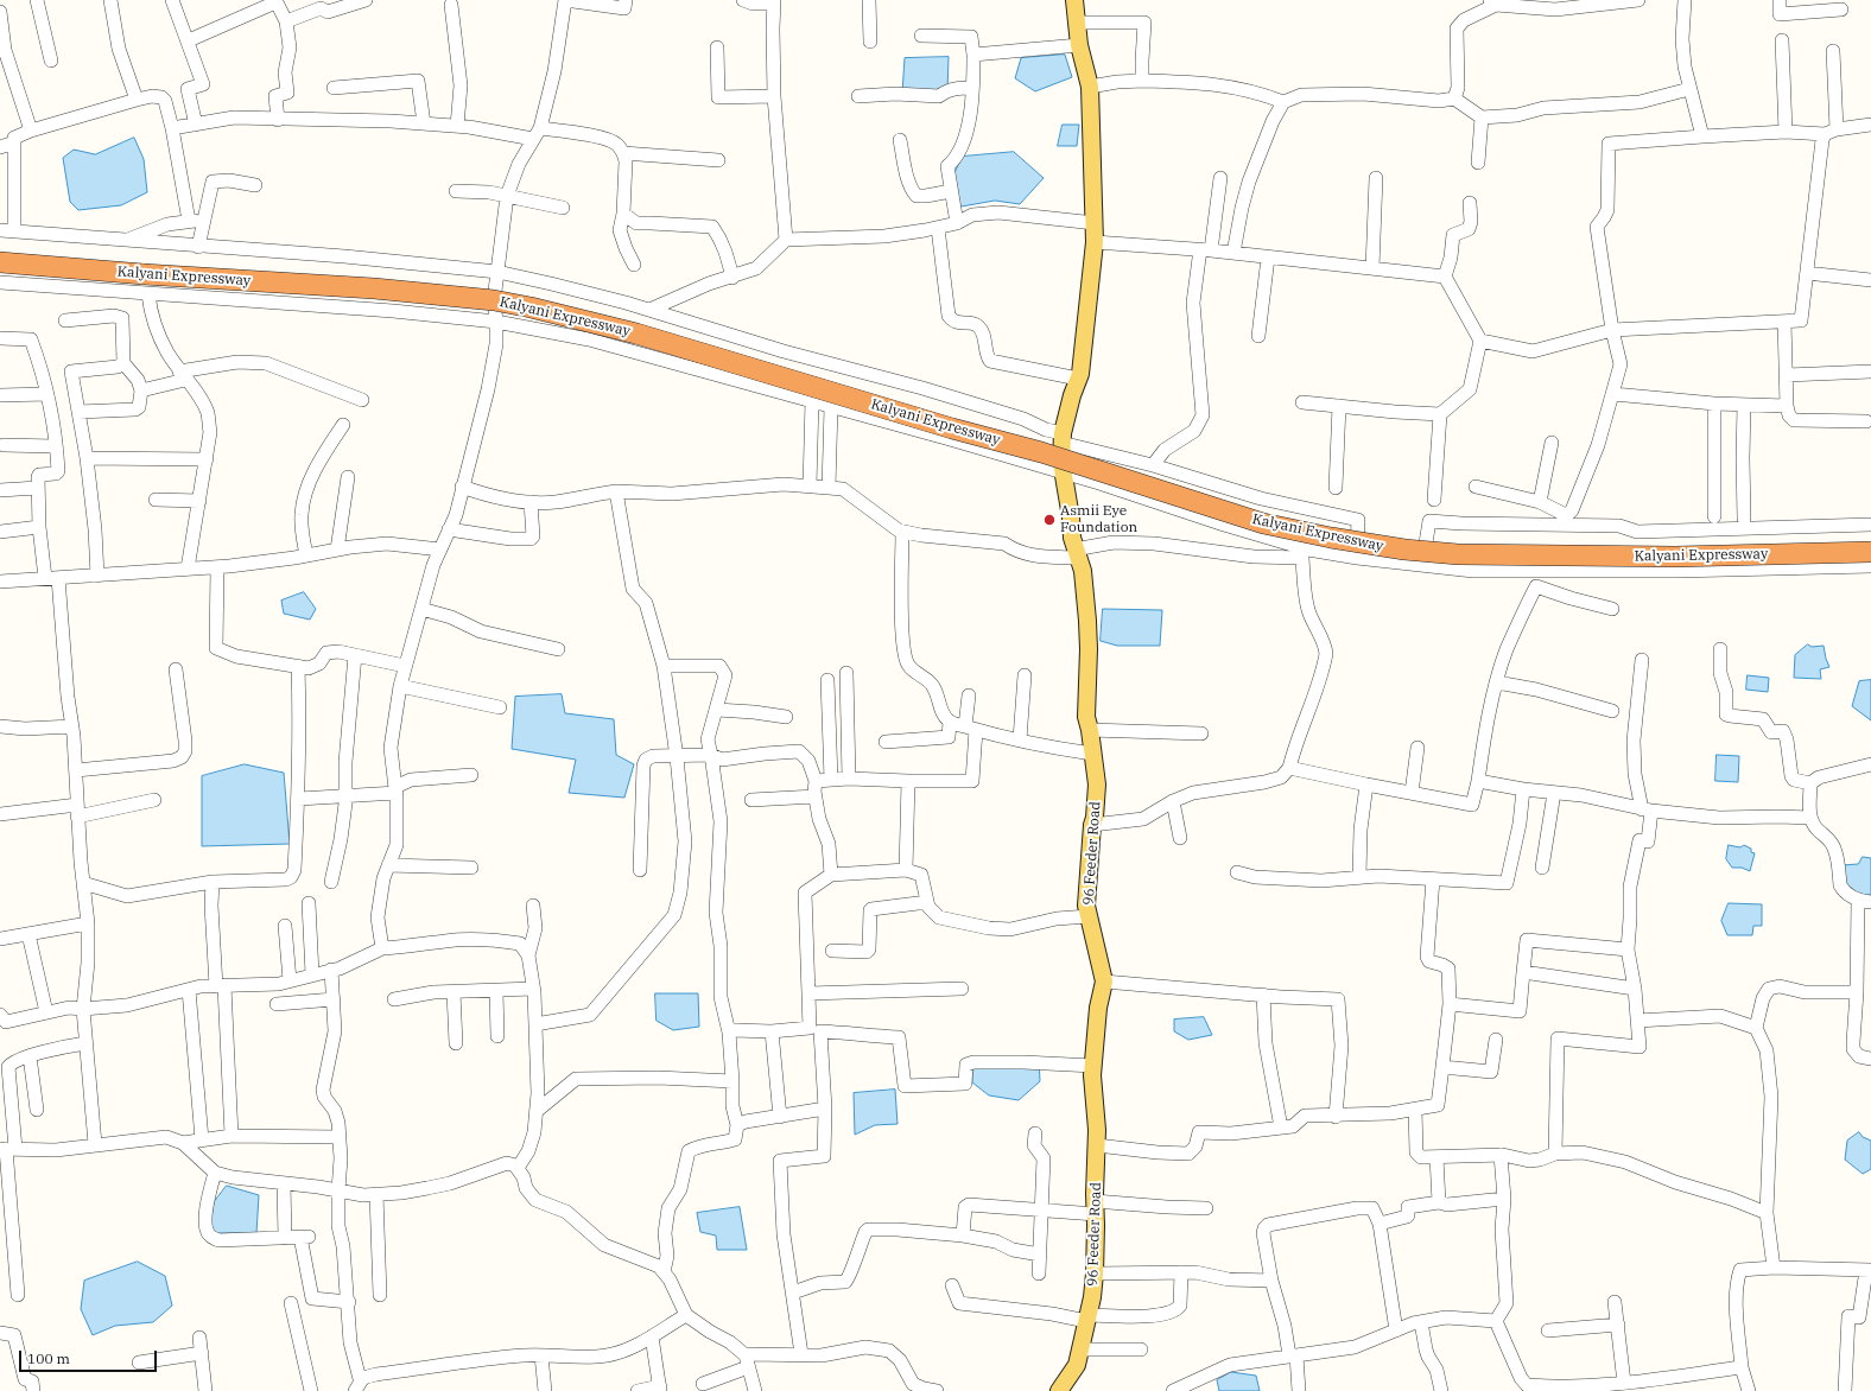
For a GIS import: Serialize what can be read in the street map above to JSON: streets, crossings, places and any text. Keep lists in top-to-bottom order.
{
  "streets": {
    "highway": ["Kalyani Expressway"],
    "main road": ["96 Feeder Road"]
  },
  "crossings": [
    ["Kalyani Expressway", "96 Feeder Road"]
  ],
  "places": ["Asmii Eye Foundation"],
  "scale_bar": "100 m"
}
